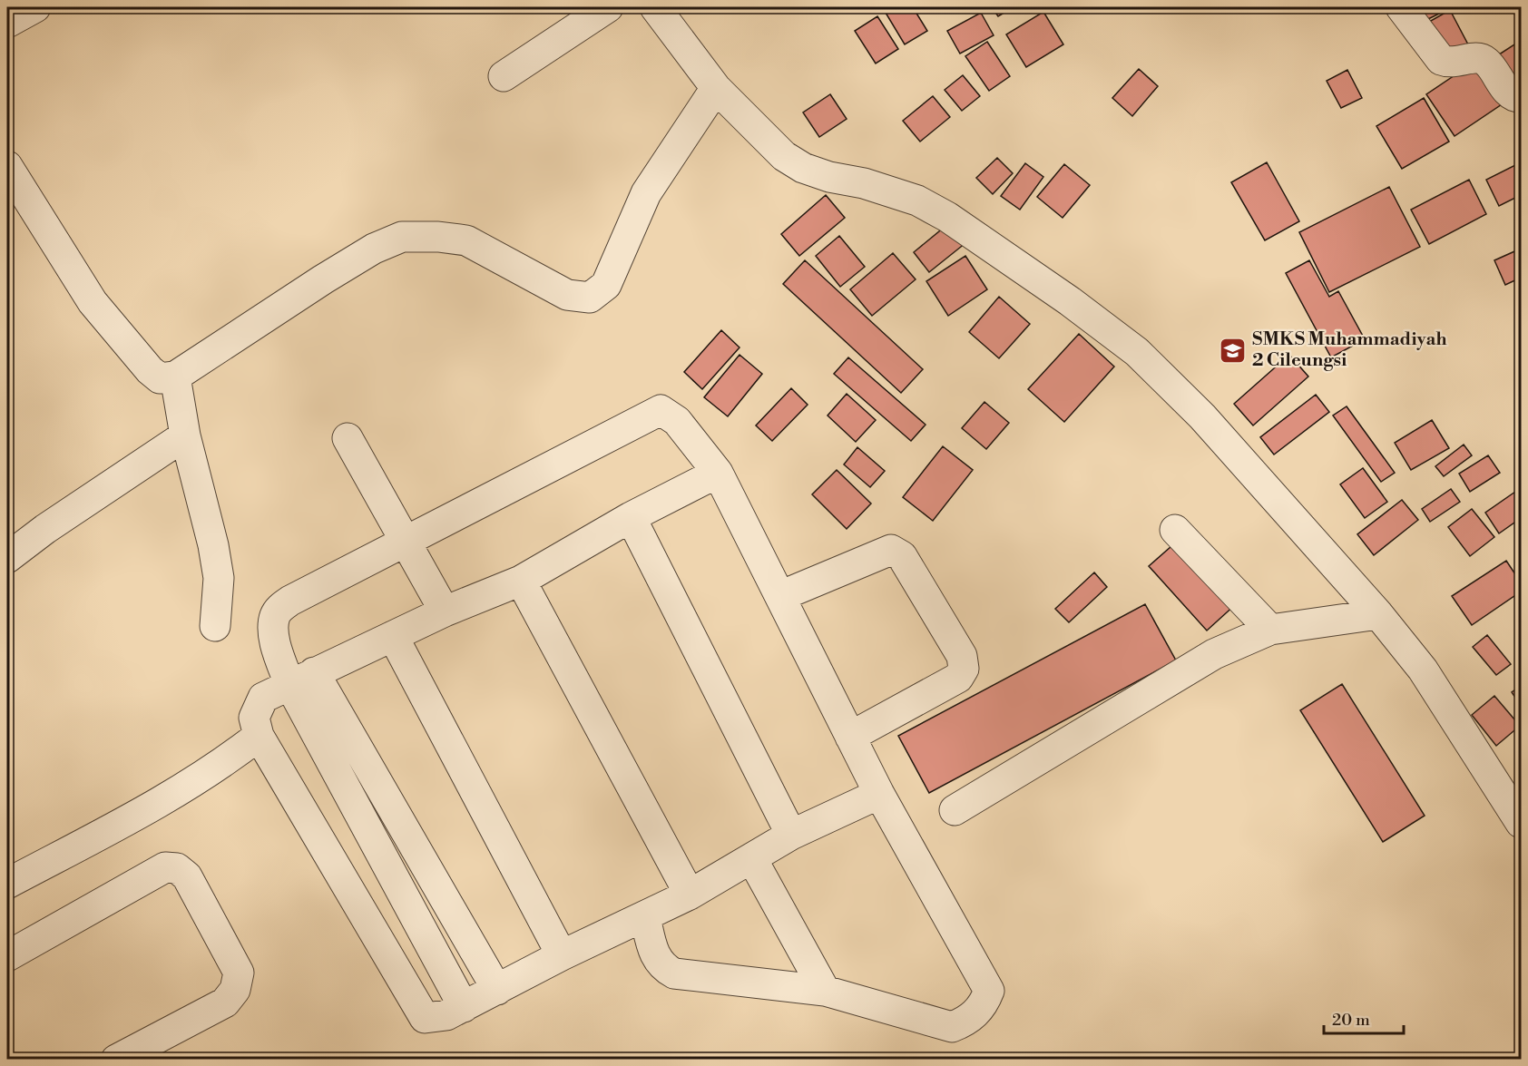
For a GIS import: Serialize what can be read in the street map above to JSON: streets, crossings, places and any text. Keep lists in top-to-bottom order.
{
  "places": {
    "school or university": ["SMKS Muhammadiyah 2 Cileungsi"]
  },
  "scale_bar": "20 m"
}
